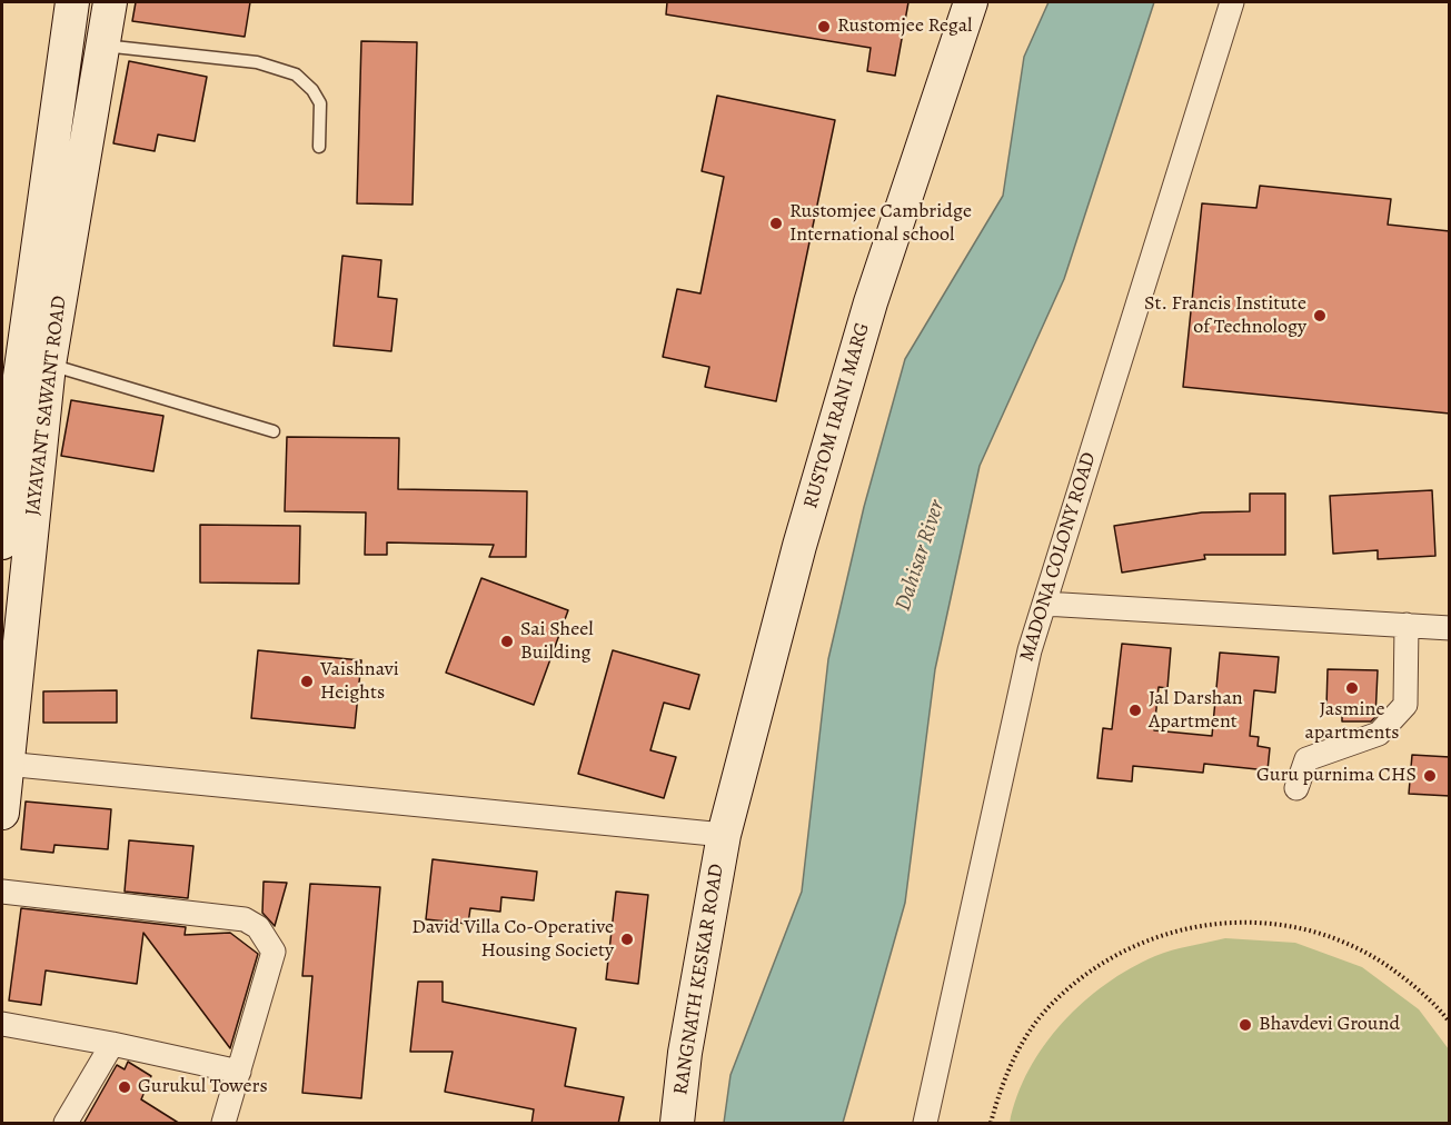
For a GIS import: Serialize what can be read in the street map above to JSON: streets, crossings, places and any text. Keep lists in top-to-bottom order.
{
  "streets": {
    "street": [
      "JAYAVANT SAWANT ROAD",
      "RUSTOM IRANI MARG",
      "MADONA COLONY ROAD",
      "RANGNATH KESKAR ROAD"
    ]
  },
  "crossings": [
    ["RUSTOM IRANI MARG", "RANGNATH KESKAR ROAD"]
  ],
  "water": ["Dahisar River"],
  "places": [
    "Rustomjee Regal",
    "Rustomjee Cambridge International school",
    "St. Francis Institute of Technology",
    "Sai Sheel Building",
    "Vaishnavi Heights",
    "Jasmine apartments",
    "Jal Darshan Apartment",
    "Guru purnima CHS",
    "David Villa Co-Operative Housing Society",
    "Bhavdevi Ground",
    "Gurukul Towers"
  ]
}
